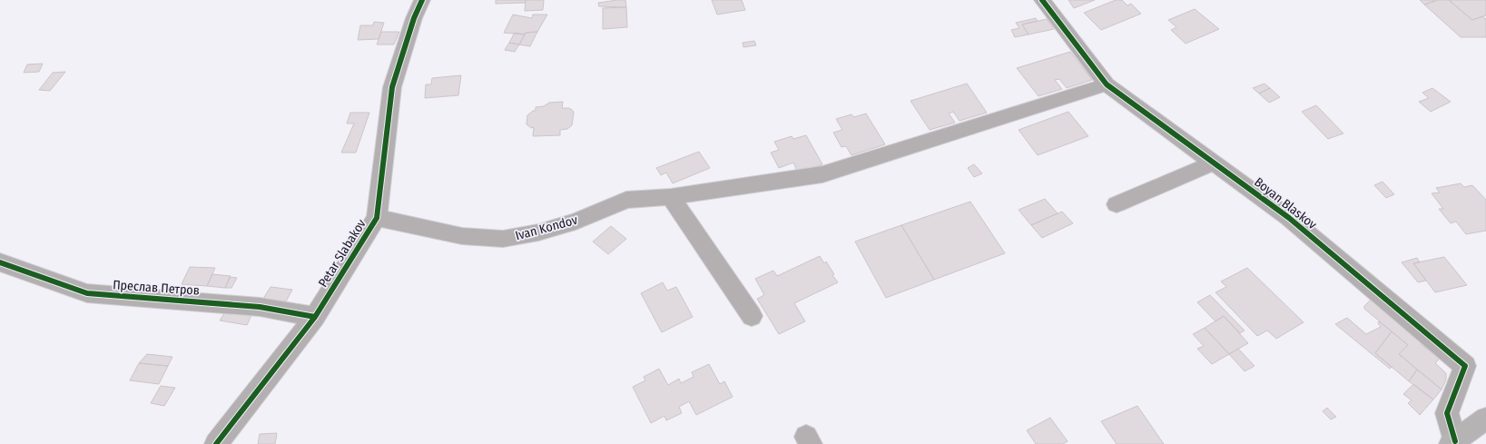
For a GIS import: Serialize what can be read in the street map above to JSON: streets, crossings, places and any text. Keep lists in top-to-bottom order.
{
  "streets": {
    "street": [
      "Boyan Blaskov",
      "Ivan Kondov",
      "Petar Slabakov",
      "Преслав Петров"
    ]
  },
  "crossings": [
    ["Boyan Blaskov", "Ivan Kondov"],
    ["Ivan Kondov", "Petar Slabakov"],
    ["Petar Slabakov", "Преслав Петров"]
  ]
}
